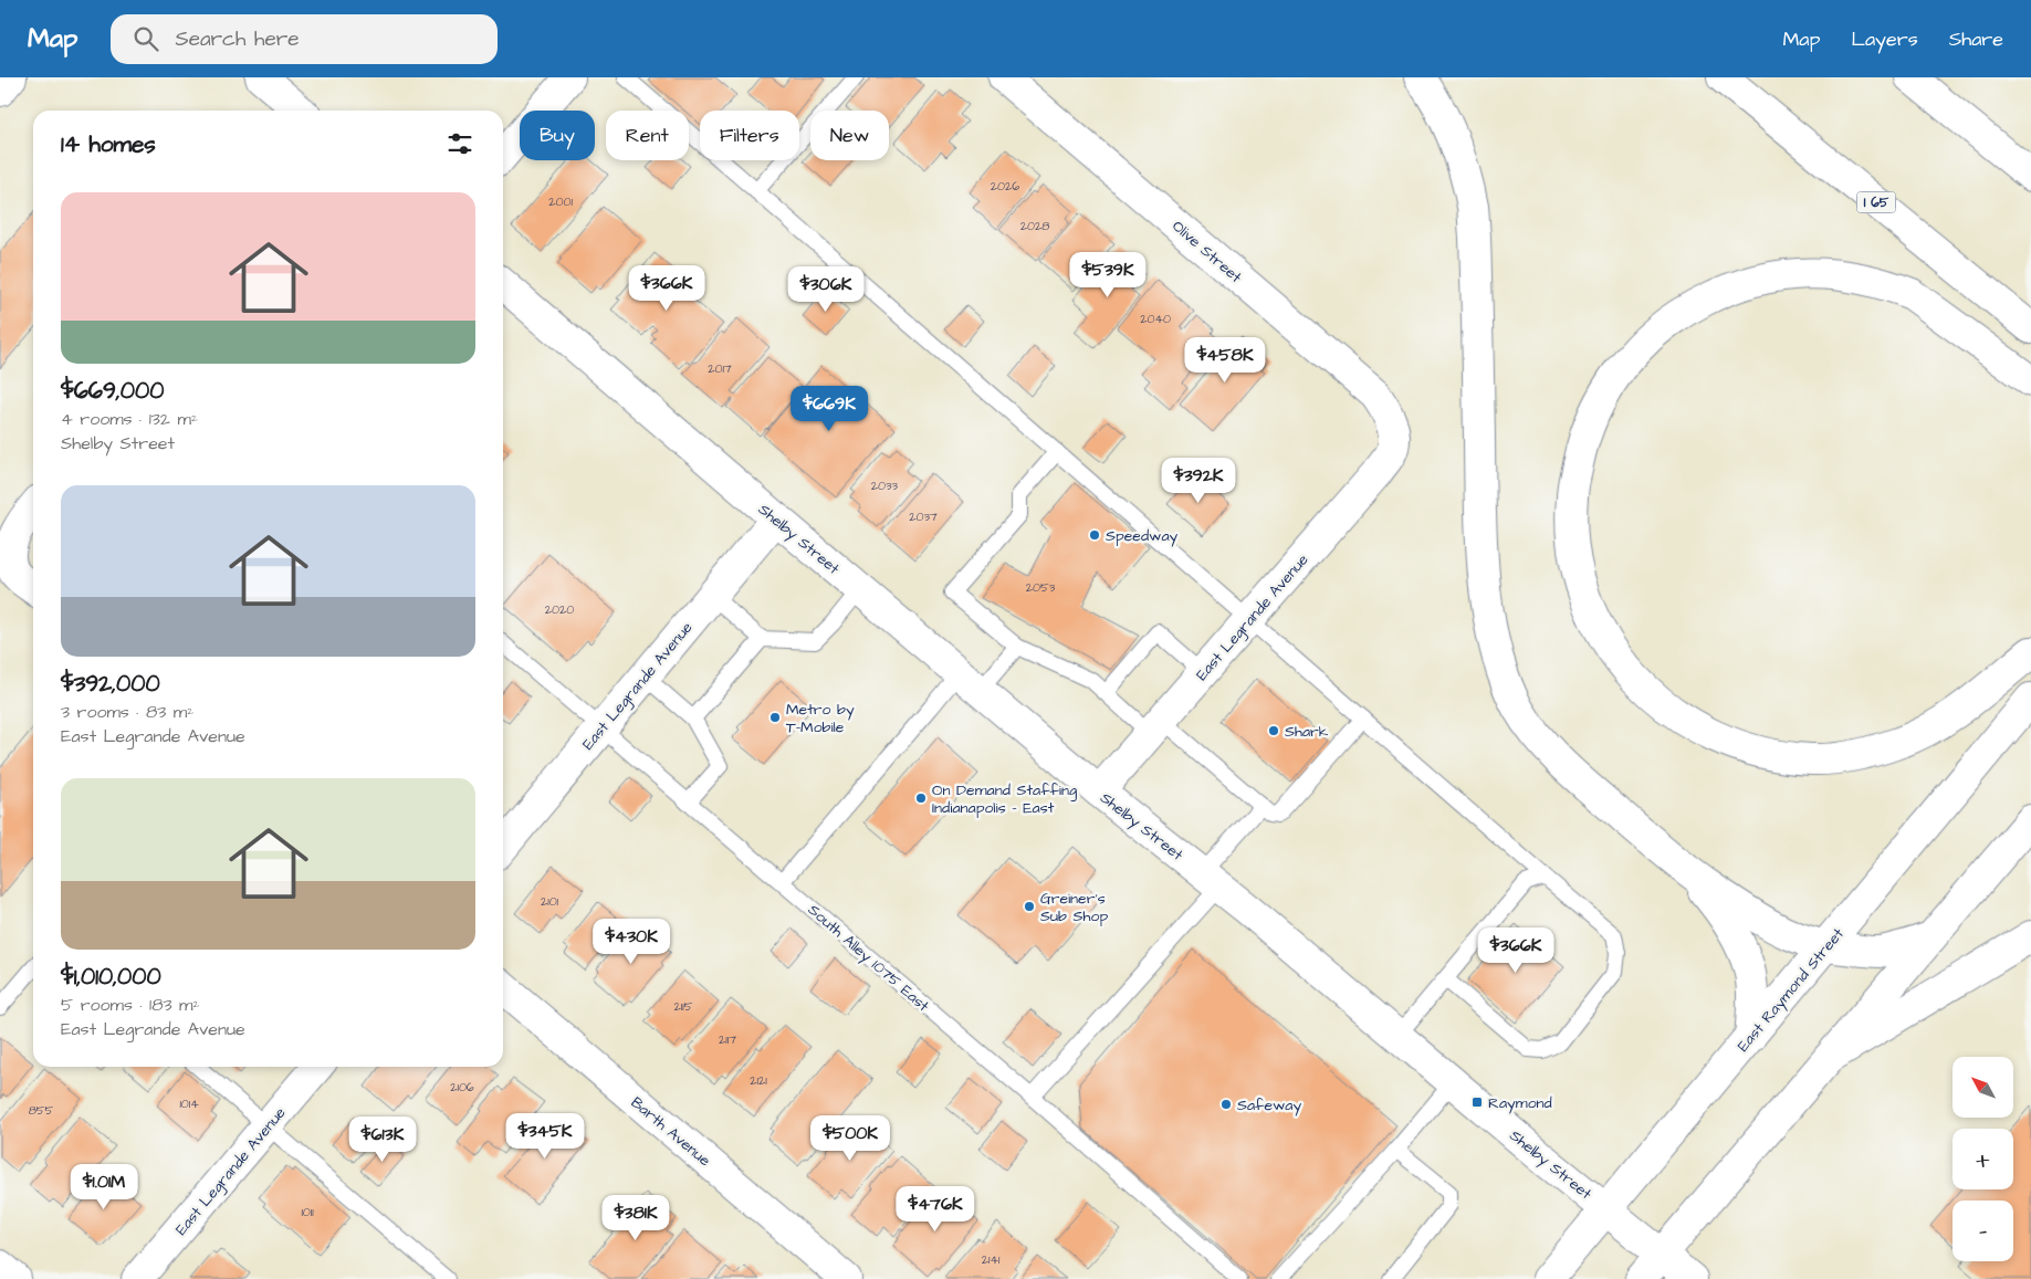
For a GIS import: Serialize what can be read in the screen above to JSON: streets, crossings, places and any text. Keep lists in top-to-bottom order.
{
  "streets": {
    "main road": [
      "I 65",
      "Olive Street",
      "Shelby Street",
      "East Legrande Avenue",
      "East Raymond Street",
      "Barth Avenue"
    ],
    "lane": ["South Alley 1075 East"]
  },
  "crossings": [
    ["Olive Street", "East Legrande Avenue"],
    ["Shelby Street", "East Legrande Avenue"],
    ["Shelby Street", "East Raymond Street"],
    ["East Legrande Avenue", "South Alley 1075 East"]
  ],
  "places": {
    "other": [
      "Speedway",
      "Metro by T-Mobile",
      "Shark",
      "On Demand Staffing Indianapolis - East",
      "Greiner's Sub Shop",
      "Safeway"
    ],
    "transit": ["Raymond"]
  },
  "house_numbers": [
    "2026",
    "2001",
    "2028",
    "2040",
    "2017",
    "2033",
    "2037",
    "2053",
    "2020",
    "2101",
    "2115",
    "2117",
    "2121",
    "2106",
    "1014",
    "855",
    "1011",
    "2141"
  ],
  "north": "top left",
  "page": {
    "header": "Map",
    "search": "Search here",
    "nav": ["Map", "Layers", "Share"],
    "chip": [
      "Buy",
      "Rent",
      "Filters",
      "New"
    ],
    "heading": "14 homes",
    "list": [
      {
        "name": "$669,000",
        "note": "4 rooms · 132 m² · Shelby Street"
      },
      {
        "name": "$392,000",
        "note": "3 rooms · 83 m² · East Legrande Avenue"
      },
      {
        "name": "$1,010,000",
        "note": "5 rooms · 183 m² · East Legrande Avenue"
      }
    ],
    "price": [
      "$539K",
      "$366K",
      "$306K",
      "$458K",
      "$669K",
      "$392K",
      "$430K",
      "$366K",
      "$345K",
      "$500K",
      "$613K",
      "$1.01M",
      "$476K",
      "$381K"
    ],
    "map_buttons": ["+", "−"]
  }
}
